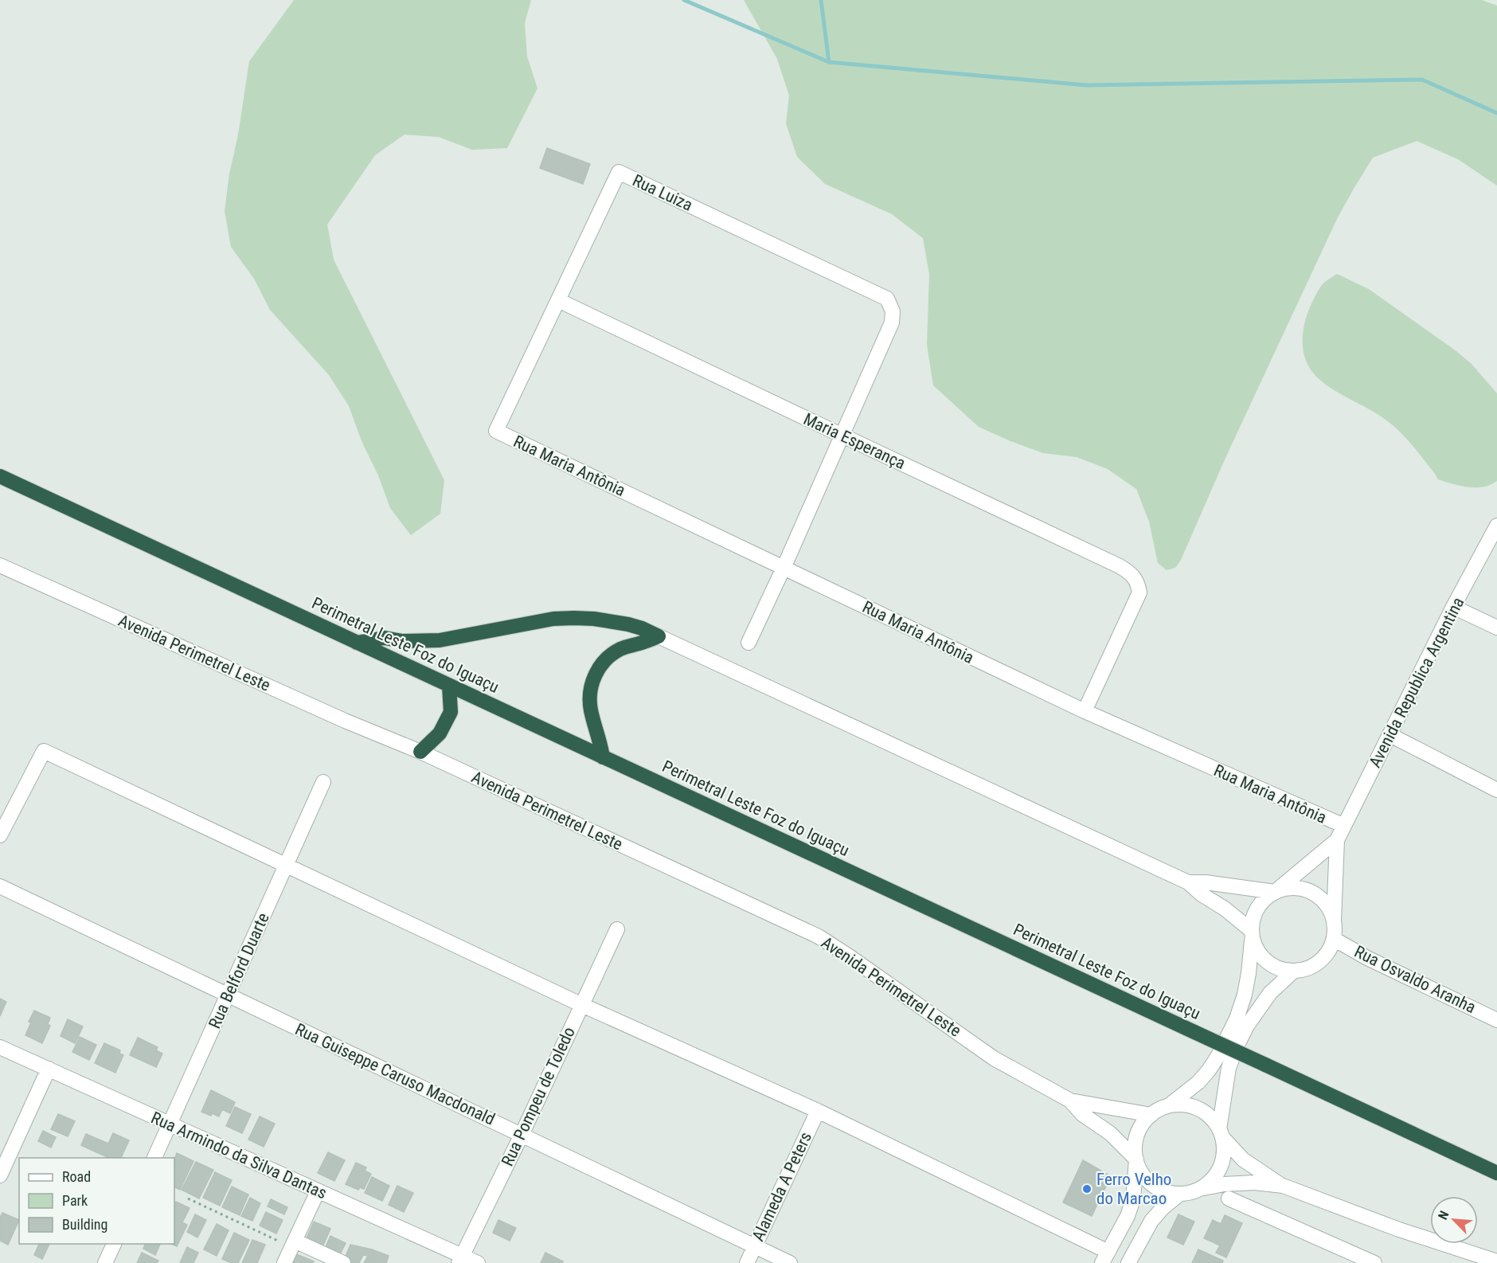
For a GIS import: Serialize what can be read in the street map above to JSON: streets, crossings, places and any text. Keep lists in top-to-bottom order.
{
  "streets": {
    "highway": ["Perimetral Leste Foz do Iguaçu"],
    "street": [
      "Rua Luiza",
      "Maria Esperança",
      "Rua Maria Antônia",
      "Avenida Perimetrel Leste",
      "Avenida Republica Argentina",
      "Rua Belford Duarte",
      "Rua Osvaldo Aranha",
      "Rua Guiseppe Caruso Macdonald",
      "Rua Pompeu de Toledo",
      "Rua Armindo da Silva Dantas",
      "Alameda A Peters"
    ]
  },
  "crossings": [
    ["Rua Luiza", "Maria Esperança"],
    ["Rua Luiza", "Rua Maria Antônia"],
    ["Maria Esperança", "Rua Maria Antônia"],
    ["Rua Maria Antônia", "Avenida Republica Argentina"],
    ["Avenida Republica Argentina", "Rua Osvaldo Aranha"],
    ["Rua Belford Duarte", "Rua Guiseppe Caruso Macdonald"],
    ["Rua Belford Duarte", "Rua Armindo da Silva Dantas"],
    ["Rua Guiseppe Caruso Macdonald", "Rua Pompeu de Toledo"],
    ["Rua Guiseppe Caruso Macdonald", "Alameda A Peters"],
    ["Rua Pompeu de Toledo", "Rua Armindo da Silva Dantas"]
  ],
  "places": ["Ferro Velho do Marcao"],
  "legend": ["Road", "Park", "Building"],
  "north": "top left"
}
